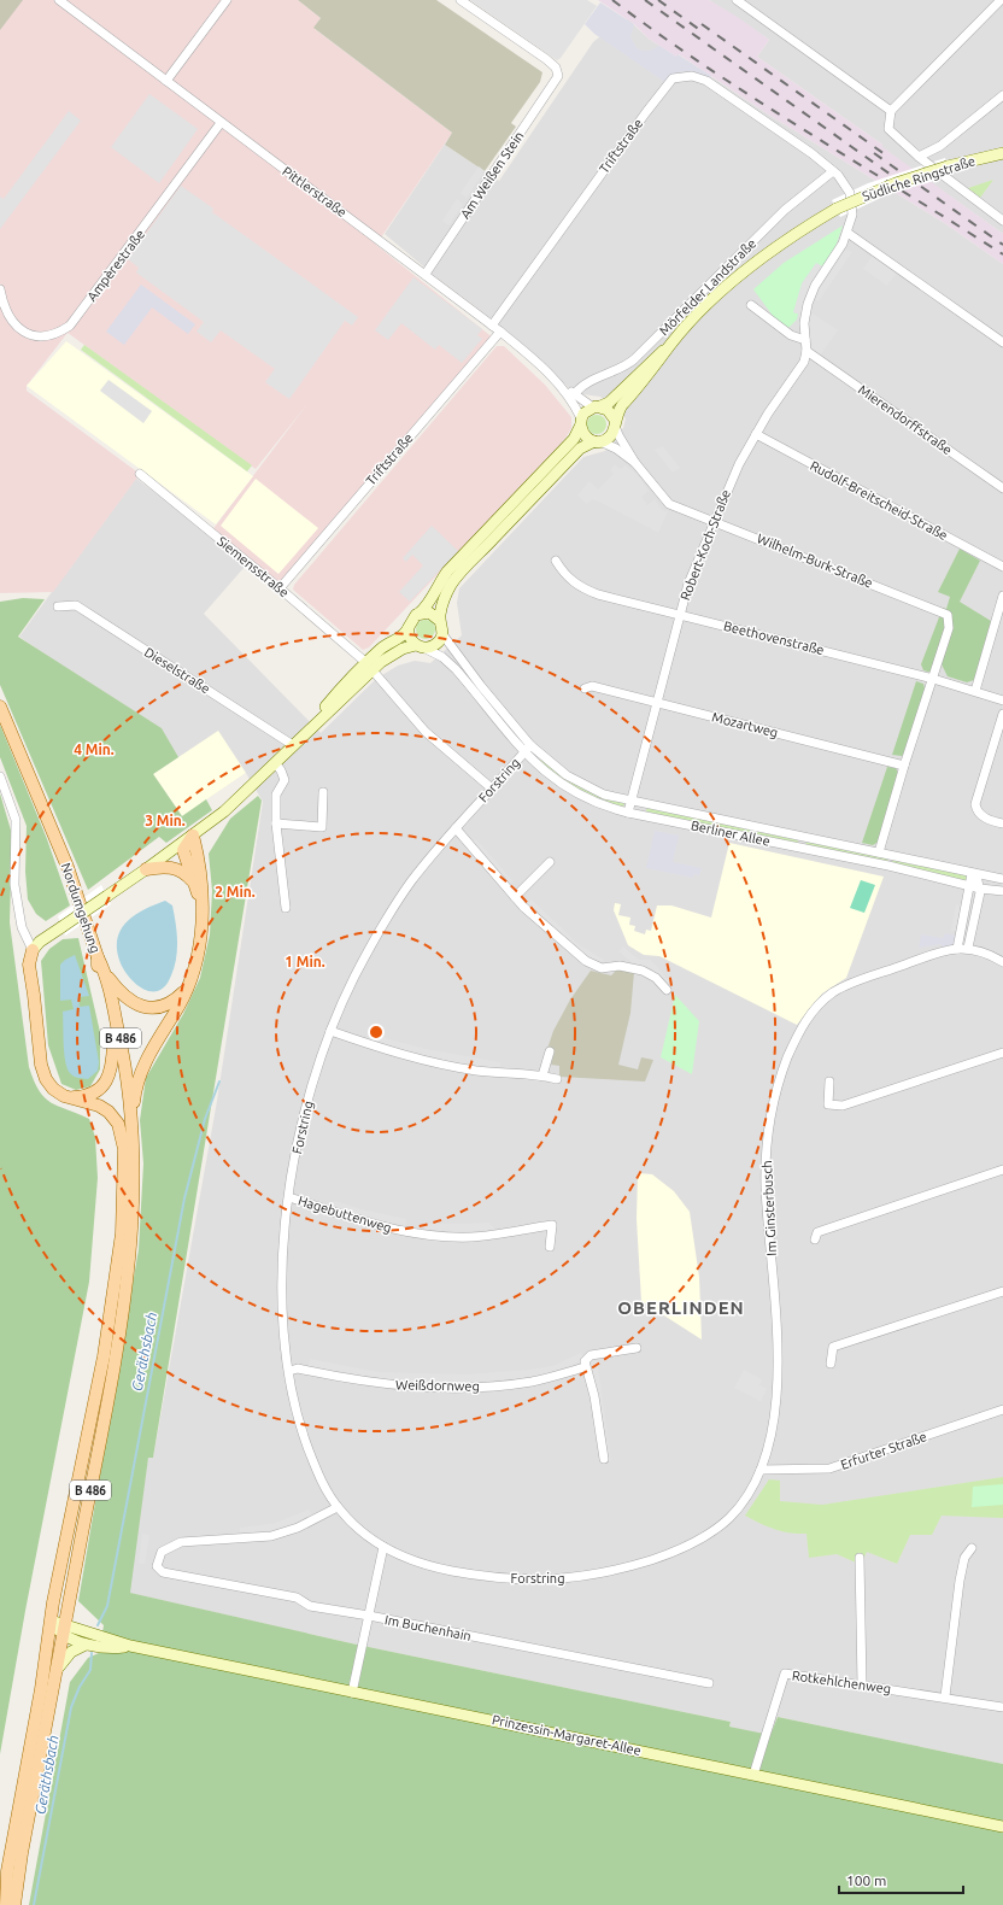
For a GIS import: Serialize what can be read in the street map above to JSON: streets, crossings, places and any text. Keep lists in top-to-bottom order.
{
  "streets": {
    "main road": [
      "Südliche Ringstraße",
      "Mörfelder Landstraße",
      "Nordumgehung",
      "B 486",
      "Prinzessin-Margaret-Allee"
    ],
    "street": [
      "Triftstraße",
      "Am Weißen Stein",
      "Pittlerstraße",
      "Ampèrestraße",
      "Mierendorffstraße",
      "Rudolf-Breitscheid-Straße",
      "Robert-Koch-Straße",
      "Wilhelm-Burk-Straße",
      "Siemensstraße",
      "Beethovenstraße",
      "Dieselstraße",
      "Mozartweg",
      "Forstring",
      "Berliner Allee",
      "Im Ginsterbusch",
      "Hagebuttenweg",
      "Weißdornweg",
      "Erfurter Straße",
      "Im Buchenhain",
      "Rotkehlchenweg"
    ]
  },
  "crossings": [
    ["Triftstraße", "Pittlerstraße"],
    ["Triftstraße", "Mörfelder Landstraße"],
    ["Triftstraße", "Siemensstraße"],
    ["Am Weißen Stein", "Pittlerstraße"],
    ["Südliche Ringstraße", "Mörfelder Landstraße"],
    ["Pittlerstraße", "Ampèrestraße"],
    ["Pittlerstraße", "Mörfelder Landstraße"],
    ["Pittlerstraße", "Wilhelm-Burk-Straße"],
    ["Mörfelder Landstraße", "Wilhelm-Burk-Straße"],
    ["Mörfelder Landstraße", "Siemensstraße"],
    ["Mörfelder Landstraße", "Dieselstraße"],
    ["Mörfelder Landstraße", "Berliner Allee"],
    ["Mierendorffstraße", "Robert-Koch-Straße"],
    ["Rudolf-Breitscheid-Straße", "Robert-Koch-Straße"],
    ["Robert-Koch-Straße", "Wilhelm-Burk-Straße"],
    ["Robert-Koch-Straße", "Beethovenstraße"],
    ["Robert-Koch-Straße", "Mozartweg"],
    ["Robert-Koch-Straße", "Berliner Allee"],
    ["Wilhelm-Burk-Straße", "Beethovenstraße"],
    ["Siemensstraße", "Forstring"],
    ["Forstring", "Berliner Allee"],
    ["Forstring", "Im Ginsterbusch"],
    ["Forstring", "Hagebuttenweg"],
    ["Forstring", "Weißdornweg"],
    ["Forstring", "Im Buchenhain"],
    ["Nordumgehung", "B 486"],
    ["B 486", "Prinzessin-Margaret-Allee"],
    ["Im Ginsterbusch", "Erfurter Straße"],
    ["Rotkehlchenweg", "Prinzessin-Margaret-Allee"]
  ],
  "districts": ["OBERLINDEN"],
  "water": ["Geräthsbach"],
  "scale_bar": "100 m",
  "rings": [
    "4 Min.",
    "3 Min.",
    "2 Min.",
    "1 Min."
  ]
}
